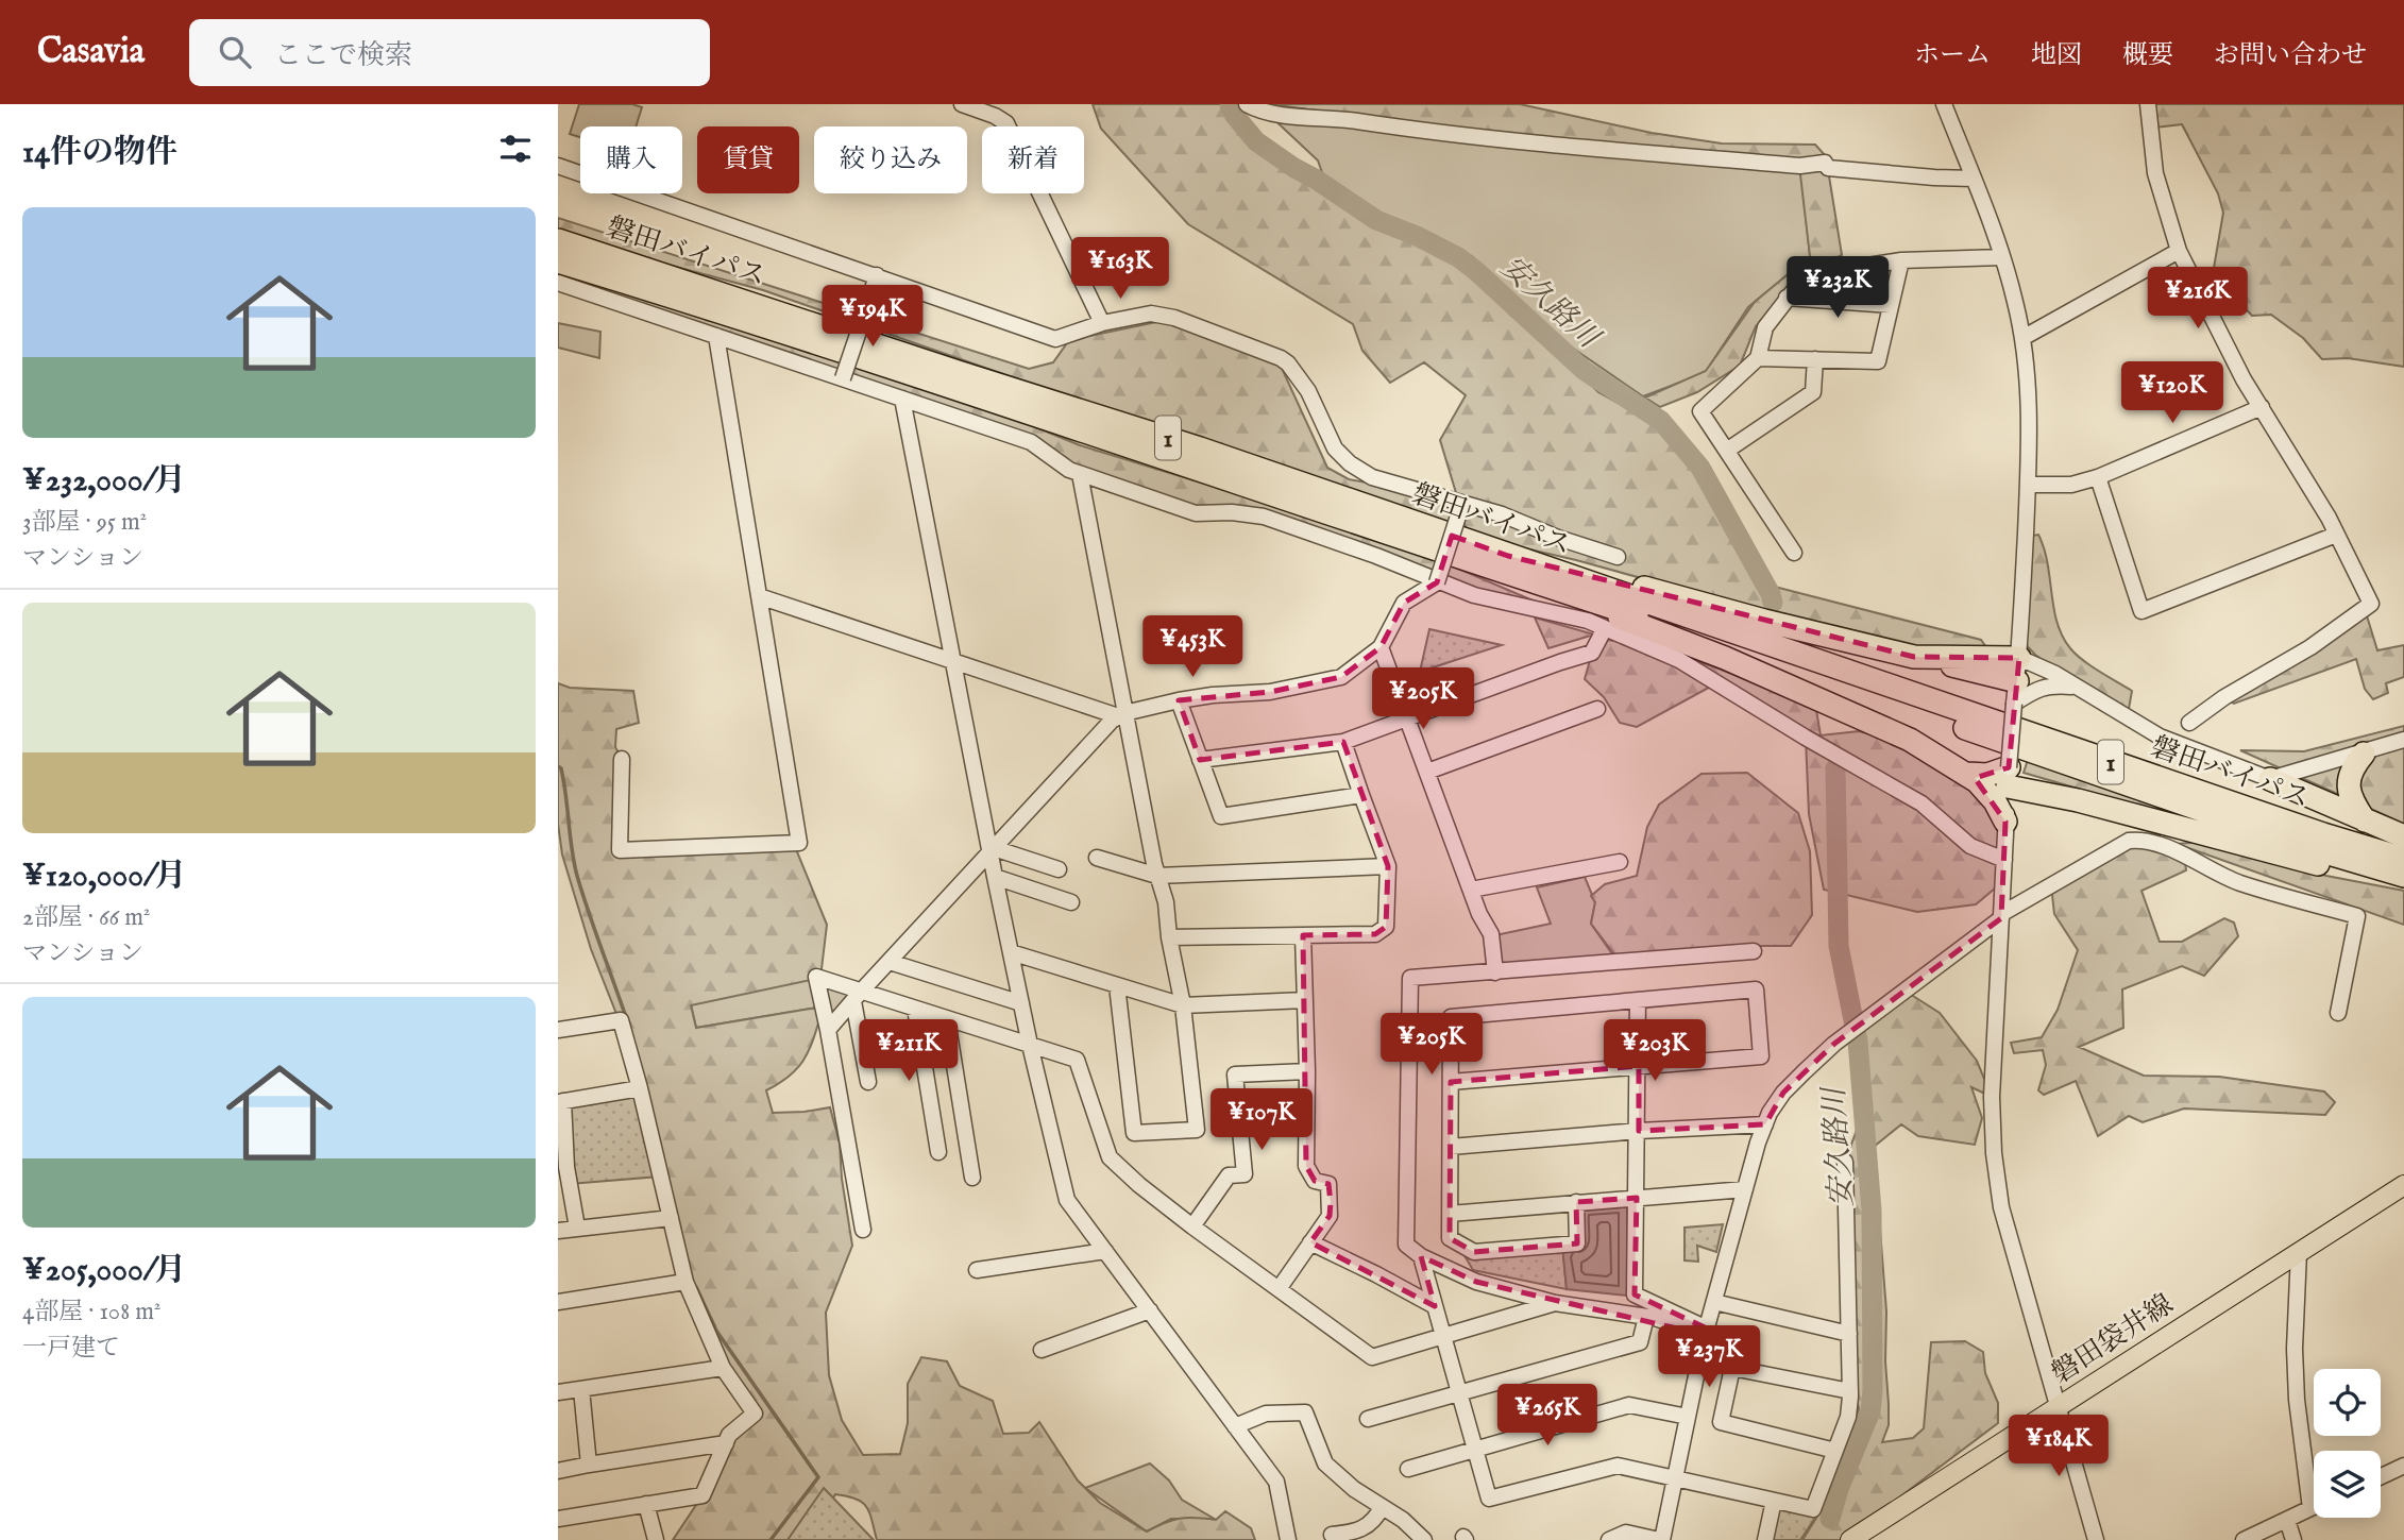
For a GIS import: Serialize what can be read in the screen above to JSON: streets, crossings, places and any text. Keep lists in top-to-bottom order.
{
  "streets": {
    "highway": ["磐田バイパス", "1"],
    "main road": ["磐田袋井線"]
  },
  "crossings": [
    ["磐田バイパス", "1"]
  ],
  "water": ["安久路川"],
  "page": {
    "header": "Casavia",
    "search": "ここで検索",
    "nav": [
      "ホーム",
      "地図",
      "概要",
      "お問い合わせ"
    ],
    "heading": "14件の物件",
    "chip": [
      "購入",
      "賃貸",
      "絞り込み",
      "新着"
    ],
    "list": [
      {
        "name": "¥232,000/月",
        "note": "3部屋 · 95 m² · マンション"
      },
      {
        "name": "¥120,000/月",
        "note": "2部屋 · 66 m² · マンション"
      },
      {
        "name": "¥205,000/月",
        "note": "4部屋 · 108 m² · 一戸建て"
      }
    ],
    "price": [
      "¥163K",
      "¥232K",
      "¥216K",
      "¥194K",
      "¥120K",
      "¥453K",
      "¥205K",
      "¥205K",
      "¥211K",
      "¥203K",
      "¥107K",
      "¥237K",
      "¥265K",
      "¥184K"
    ]
  }
}
